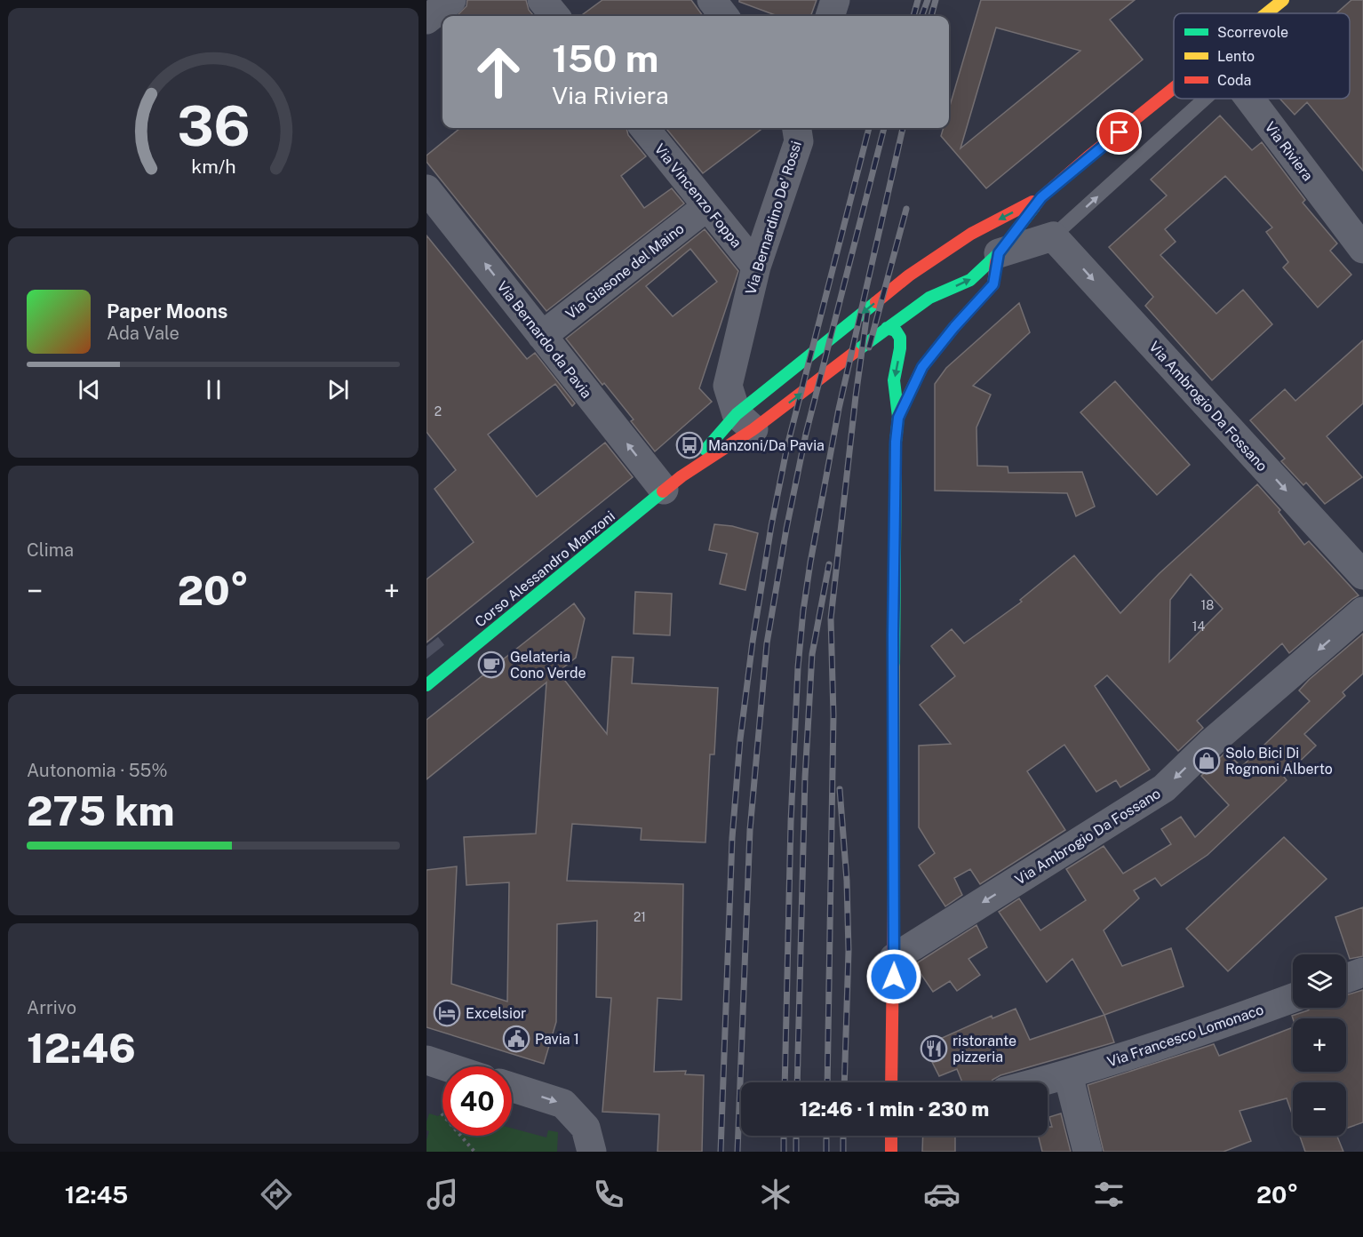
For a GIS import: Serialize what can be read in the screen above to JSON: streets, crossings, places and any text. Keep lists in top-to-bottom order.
{
  "streets": {
    "street": [
      "Via Riviera",
      "Via Vincenzo Foppa",
      "Via Bernardino De' Rossi",
      "Via Giasone del Maino",
      "Via Bernardo da Pavia",
      "Via Ambrogio Da Fossano",
      "Corso Alessandro Manzoni",
      "Via Francesco Lomonaco"
    ]
  },
  "crossings": [
    ["Via Vincenzo Foppa", "Via Bernardino De' Rossi"],
    ["Via Vincenzo Foppa", "Via Giasone del Maino"],
    ["Via Bernardino De' Rossi", "Corso Alessandro Manzoni"],
    ["Via Giasone del Maino", "Via Bernardo da Pavia"],
    ["Via Bernardo da Pavia", "Corso Alessandro Manzoni"]
  ],
  "one_way": ["Via Bernardo da Pavia"],
  "places": {
    "bus stop": ["Manzoni/Da Pavia"],
    "cafe": ["Gelateria Cono Verde"],
    "shop": ["Solo Bici Di Rognoni Alberto"],
    "hotel": ["Excelsior"],
    "public building": ["Pavia 1"],
    "restaurant": ["ristorante pizzeria"]
  },
  "house_numbers": [
    "2",
    "18",
    "14",
    "21"
  ],
  "legend": ["Scorrevole", "Lento", "Coda"],
  "page": {
    "turn": ["150 m", "Via Riviera"],
    "song": ["Paper Moons", "Ada Vale"],
    "tile": [
      "Clima",
      ["Autonomia · 55%", "275 km"],
      ["Arrivo", "12:46"]
    ],
    "heat": ["−", "20°", "+"],
    "map_buttons": ["+", "−"],
    "limit": "40",
    "trip": "12:46 · 1 min · 230 m",
    "tabs": ["12:45", "20°"],
    "gauge": ["36", "km/h"]
  }
}
